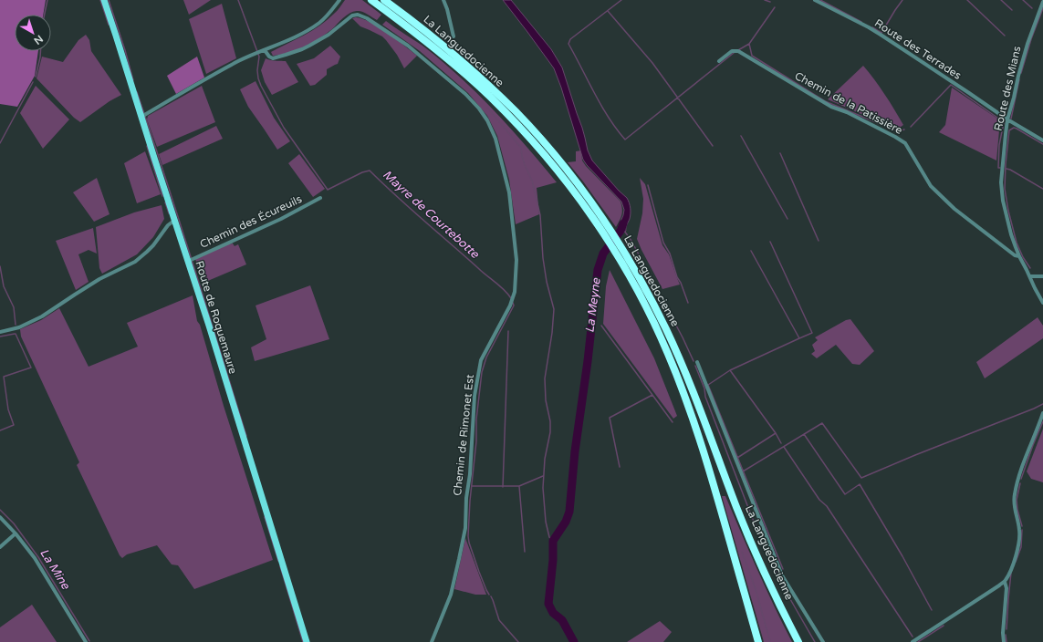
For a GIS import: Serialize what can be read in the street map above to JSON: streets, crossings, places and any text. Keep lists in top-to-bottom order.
{
  "streets": {
    "highway": ["La Languedocienne"],
    "main road": ["Route de Roquemaure"],
    "street": [
      "Route des Terrades",
      "Route des Mians",
      "Chemin de la Patissière",
      "Chemin des Écureuils",
      "Chemin de Rimonet Est"
    ]
  },
  "crossings": [
    ["Route des Terrades", "Route des Mians"],
    ["Route des Mians", "Chemin de la Patissière"],
    ["Chemin des Écureuils", "Route de Roquemaure"]
  ],
  "water": ["Mayre de Courtebotte", "La Meyne", "La Mine"],
  "north": "bottom right"
}
